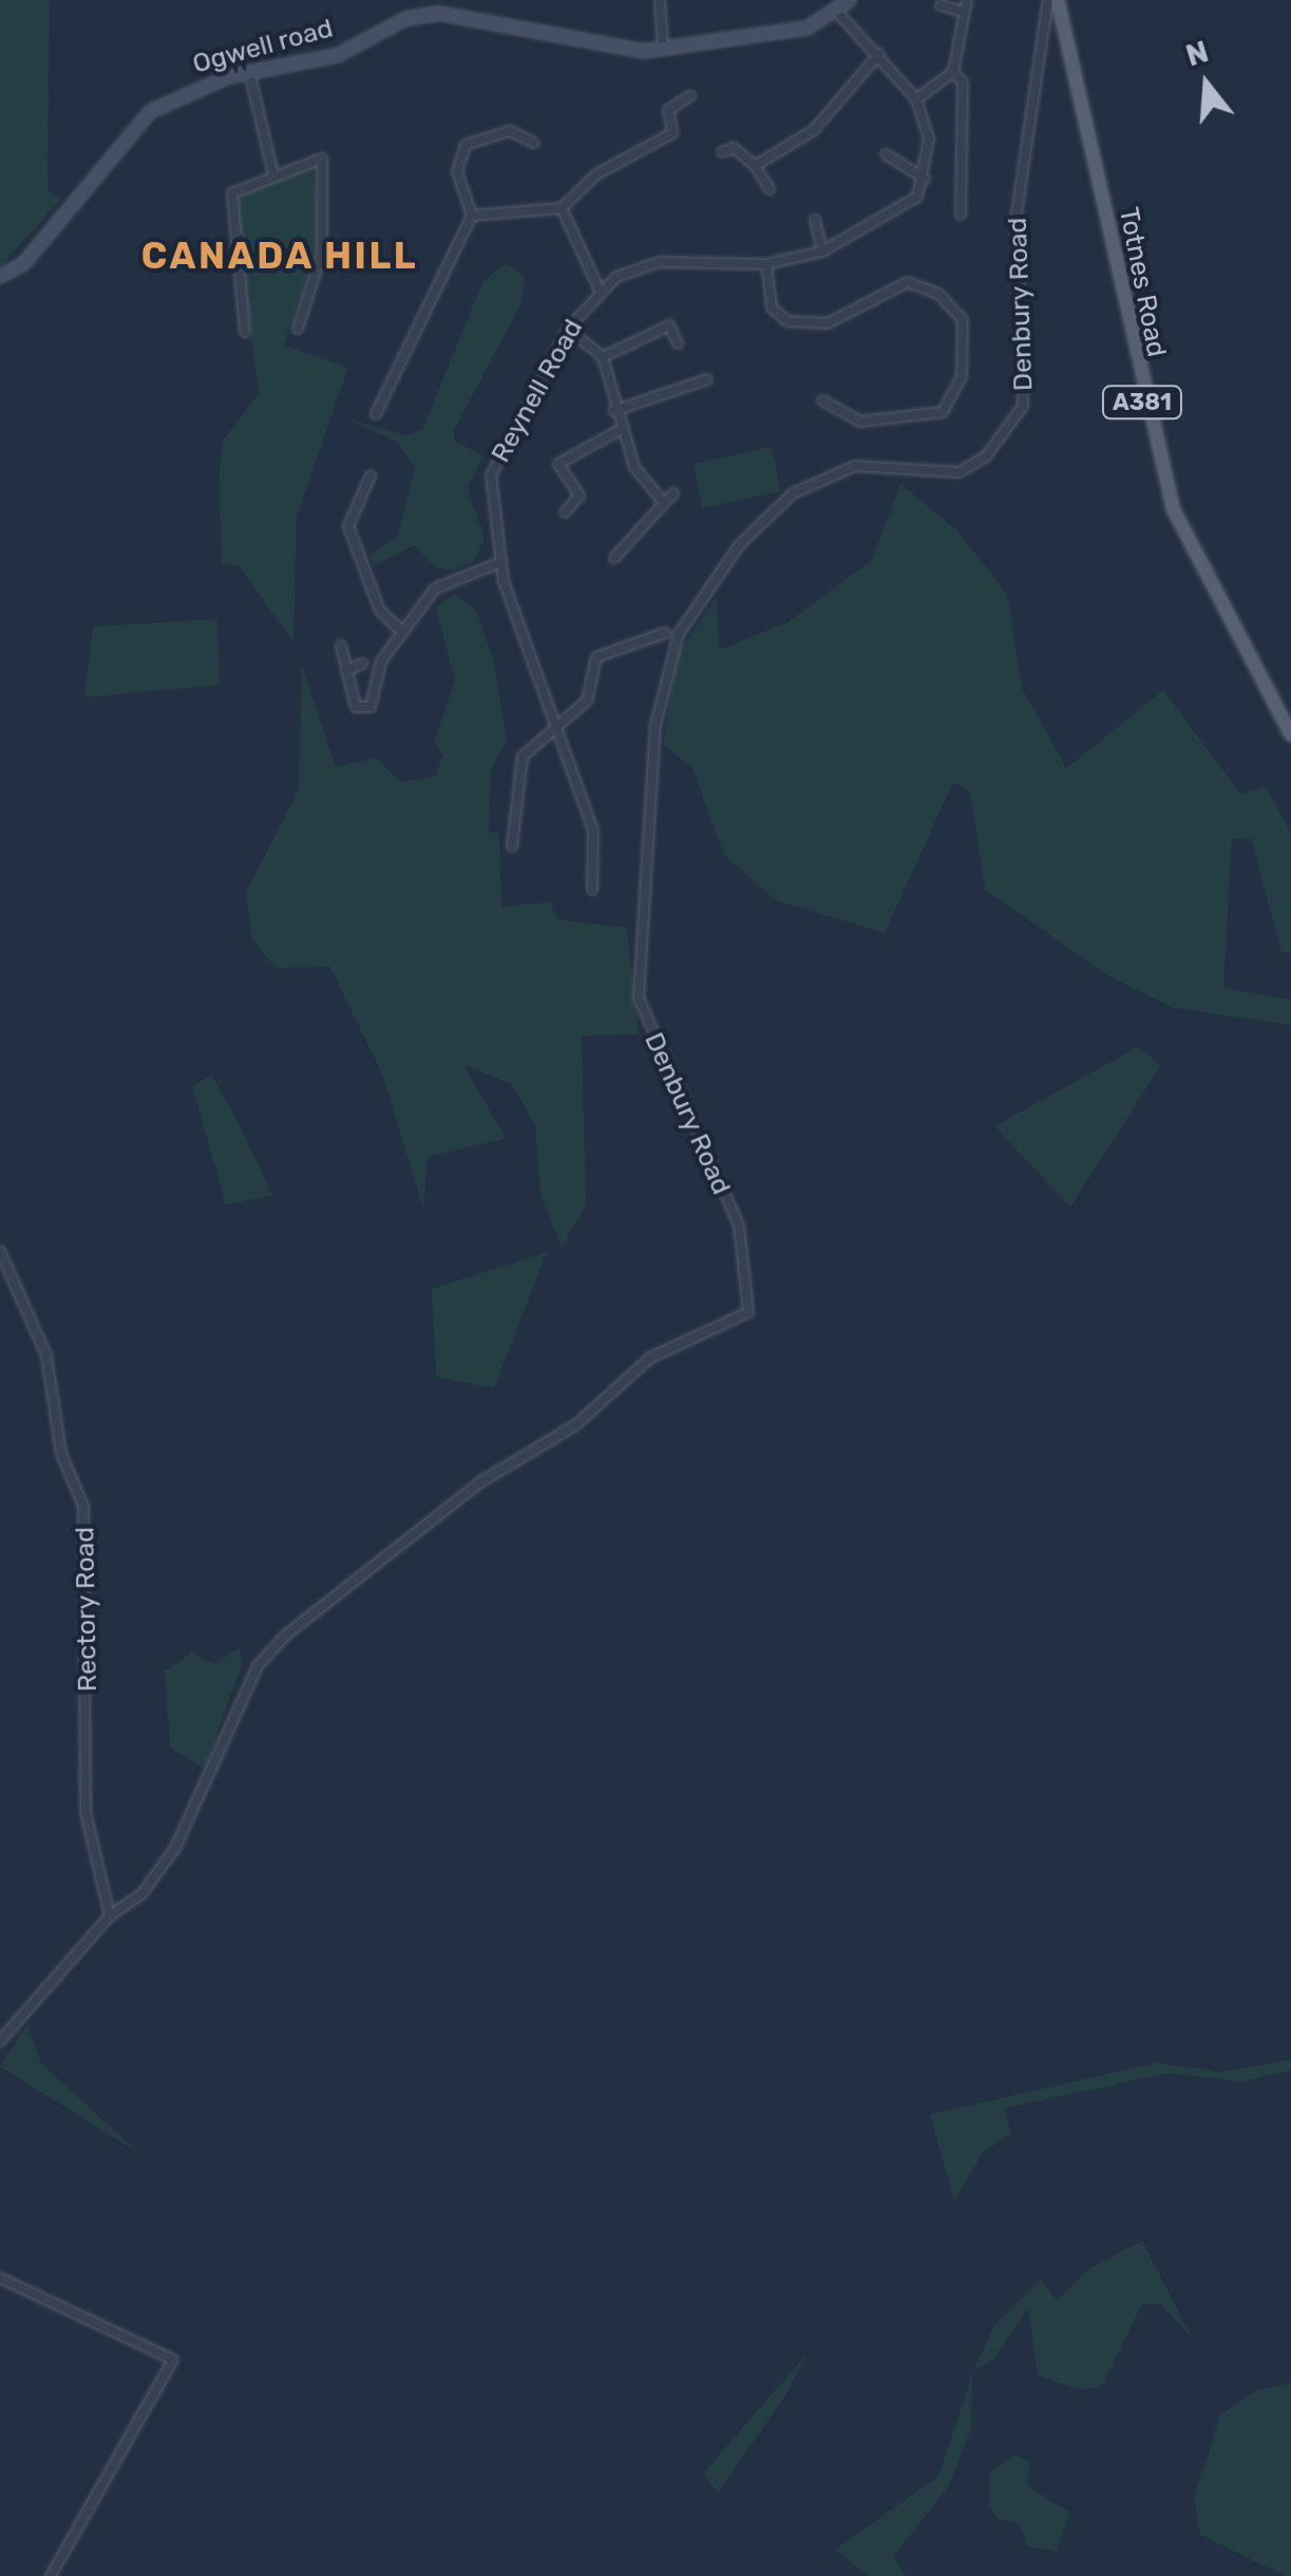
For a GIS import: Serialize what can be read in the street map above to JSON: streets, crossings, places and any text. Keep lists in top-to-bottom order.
{
  "streets": {
    "main road": ["Totnes Road", "A381"],
    "street": [
      "Ogwell road",
      "Denbury Road",
      "Reynell Road",
      "Rectory Road"
    ]
  },
  "crossings": [
    ["Denbury Road", "Rectory Road"]
  ],
  "districts": ["CANADA HILL"],
  "north": "top"
}
